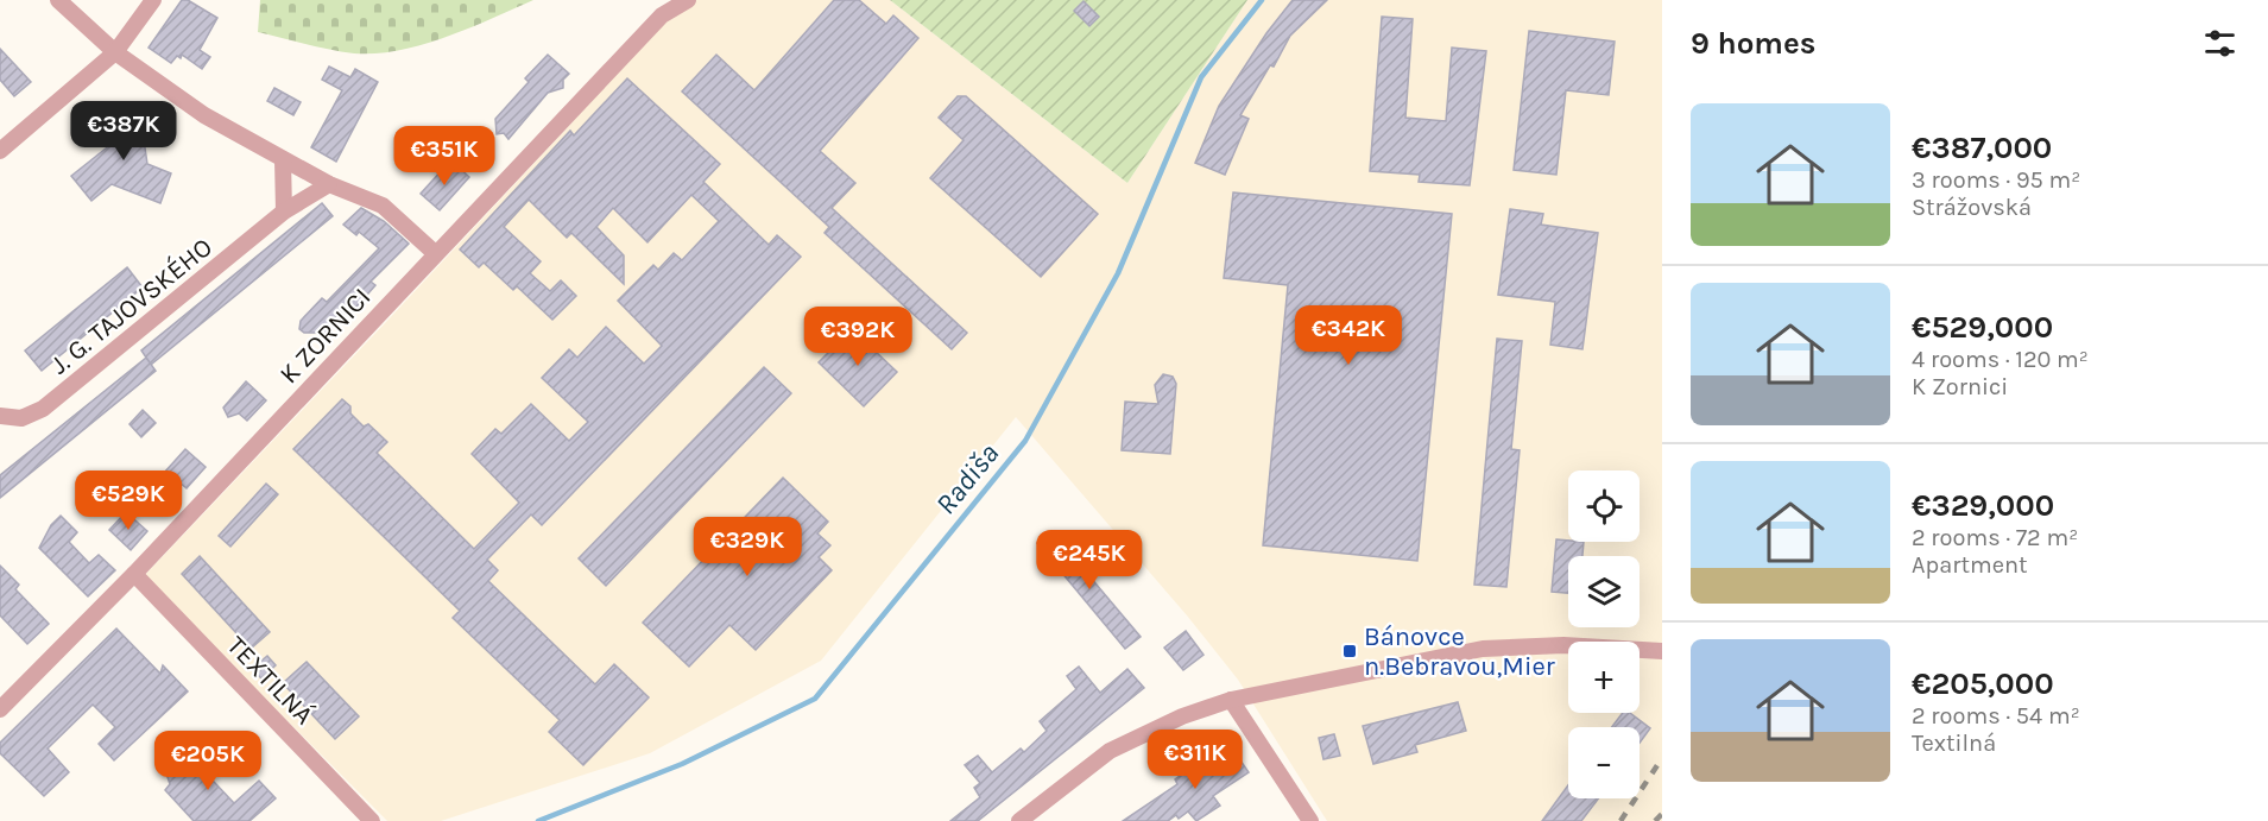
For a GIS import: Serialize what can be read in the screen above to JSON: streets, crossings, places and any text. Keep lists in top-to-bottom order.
{
  "streets": {
    "street": ["J. G. TAJOVSKÉHO", "K ZORNICI", "TEXTILNÁ"]
  },
  "crossings": [
    ["K ZORNICI", "TEXTILNÁ"]
  ],
  "water": ["Radiša"],
  "places": {
    "transit": ["Bánovce n.Bebravou,Mier"]
  },
  "page": {
    "heading": "9 homes",
    "list": [
      {
        "name": "€387,000",
        "note": "3 rooms · 95 m² · Strážovská"
      },
      {
        "name": "€529,000",
        "note": "4 rooms · 120 m² · K Zornici"
      },
      {
        "name": "€329,000",
        "note": "2 rooms · 72 m² · Apartment"
      },
      {
        "name": "€205,000",
        "note": "2 rooms · 54 m² · Textilná"
      }
    ],
    "price": [
      "€387K",
      "€351K",
      "€342K",
      "€392K",
      "€529K",
      "€329K",
      "€245K",
      "€311K",
      "€205K"
    ],
    "map_buttons": ["+", "−"]
  }
}
